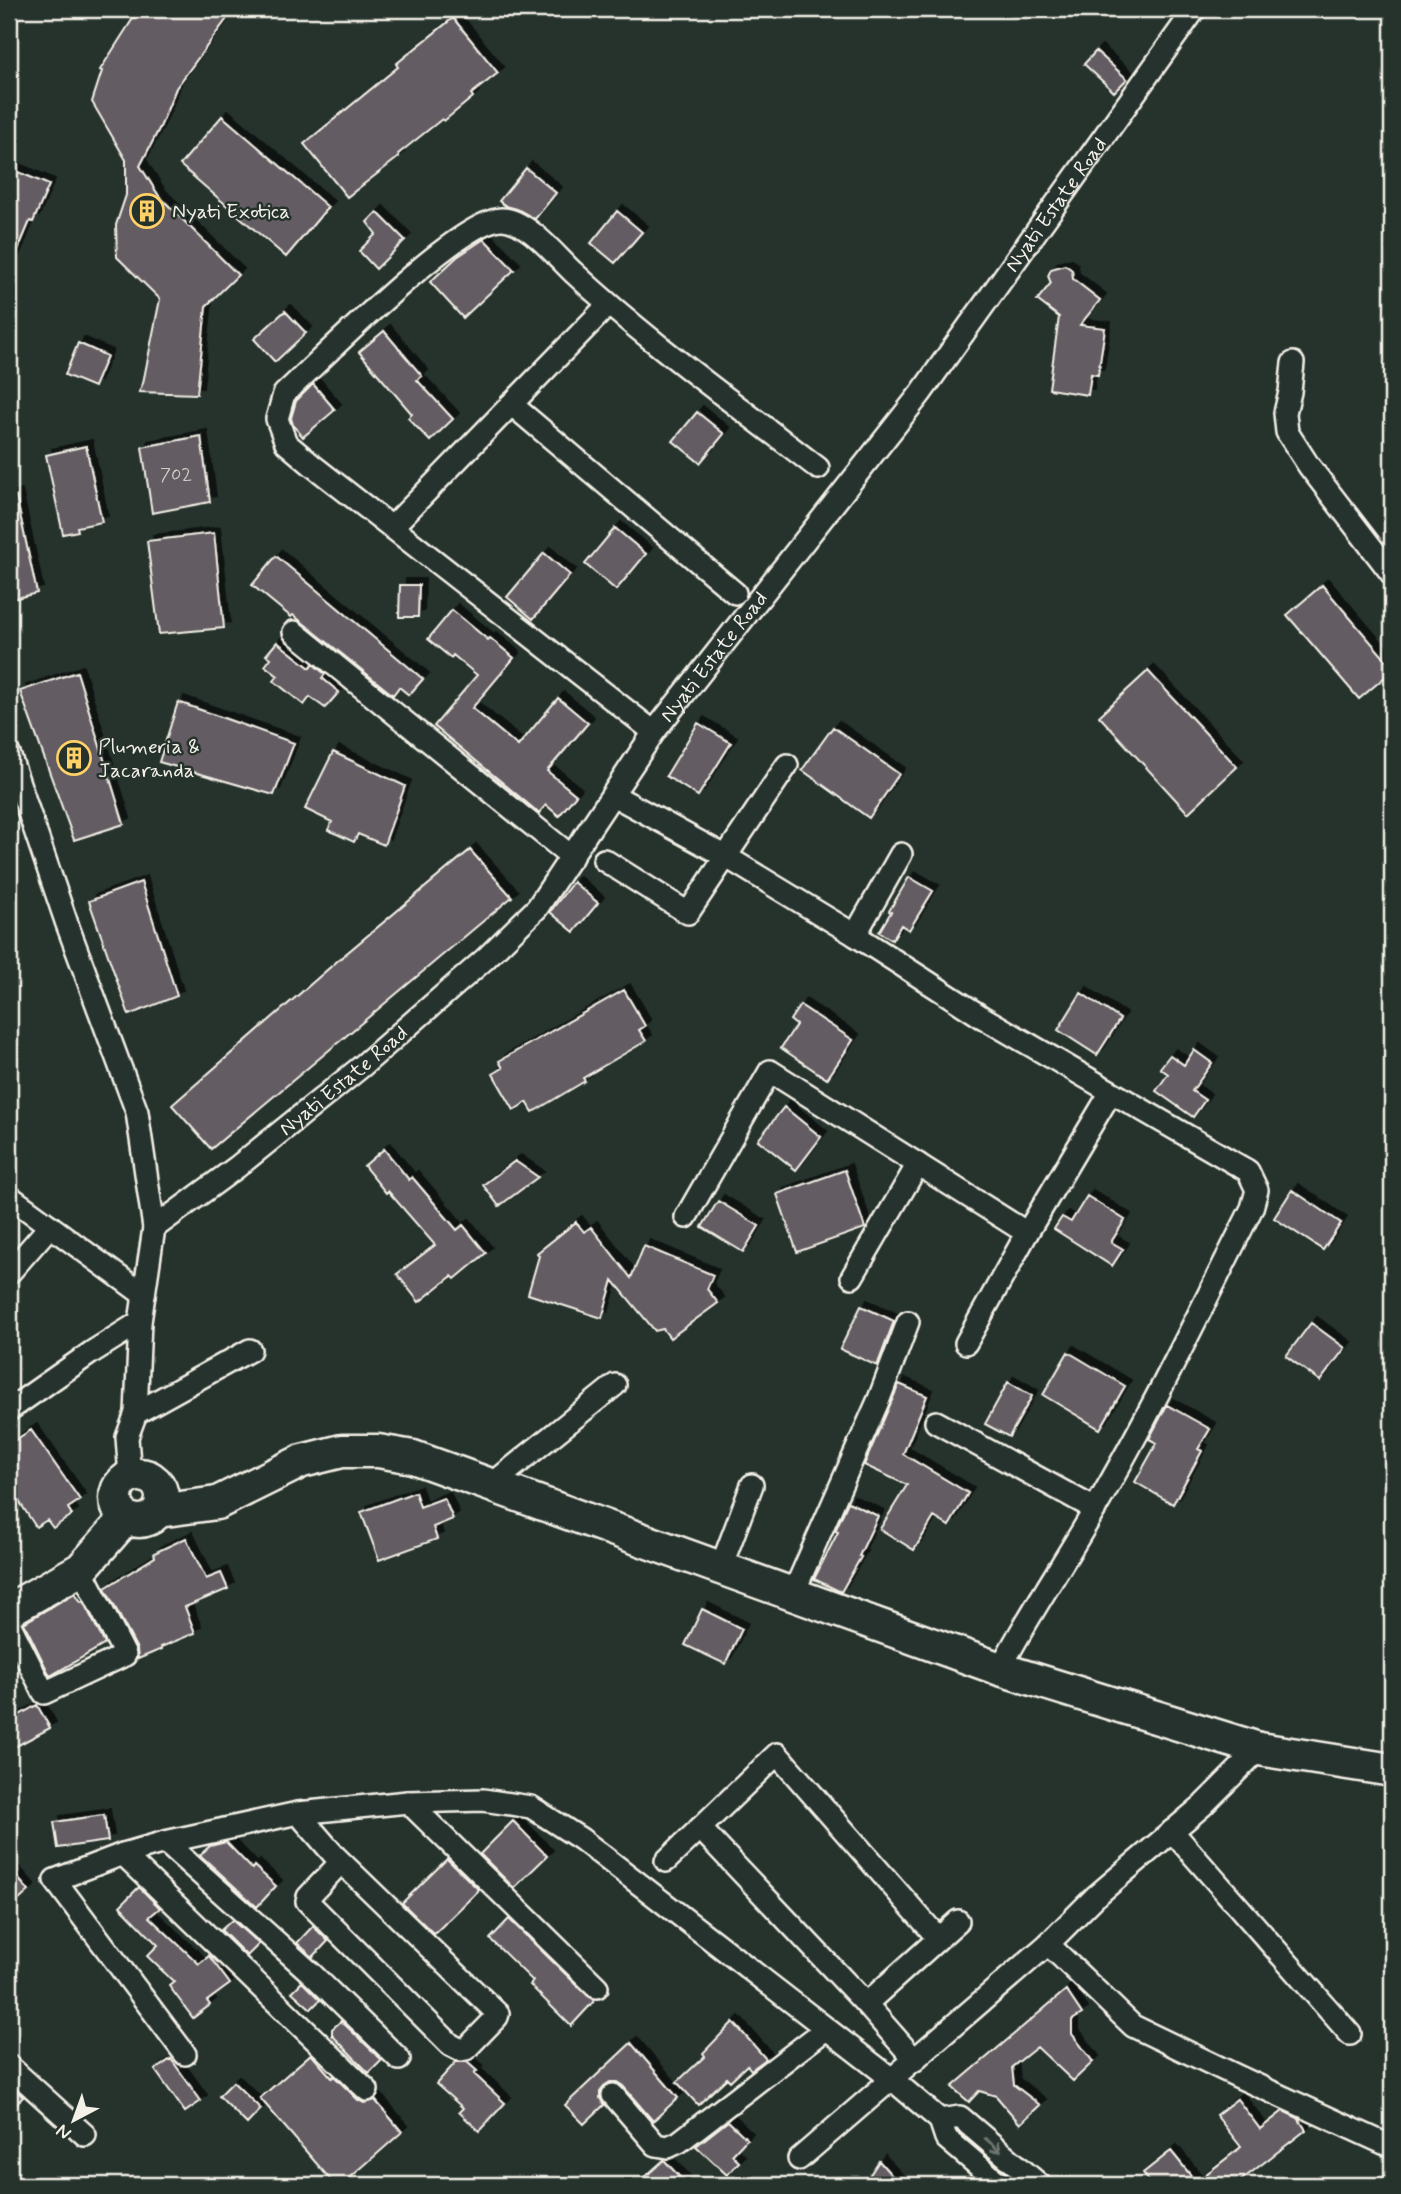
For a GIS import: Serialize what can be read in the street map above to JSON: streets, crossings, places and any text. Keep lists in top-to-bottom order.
{
  "streets": {
    "street": ["Nyati Estate Road"]
  },
  "places": {
    "building": ["Nyati Exotica", "Plumeria & Jacaranda"]
  },
  "house_numbers": ["702"],
  "north": "bottom left"
}
